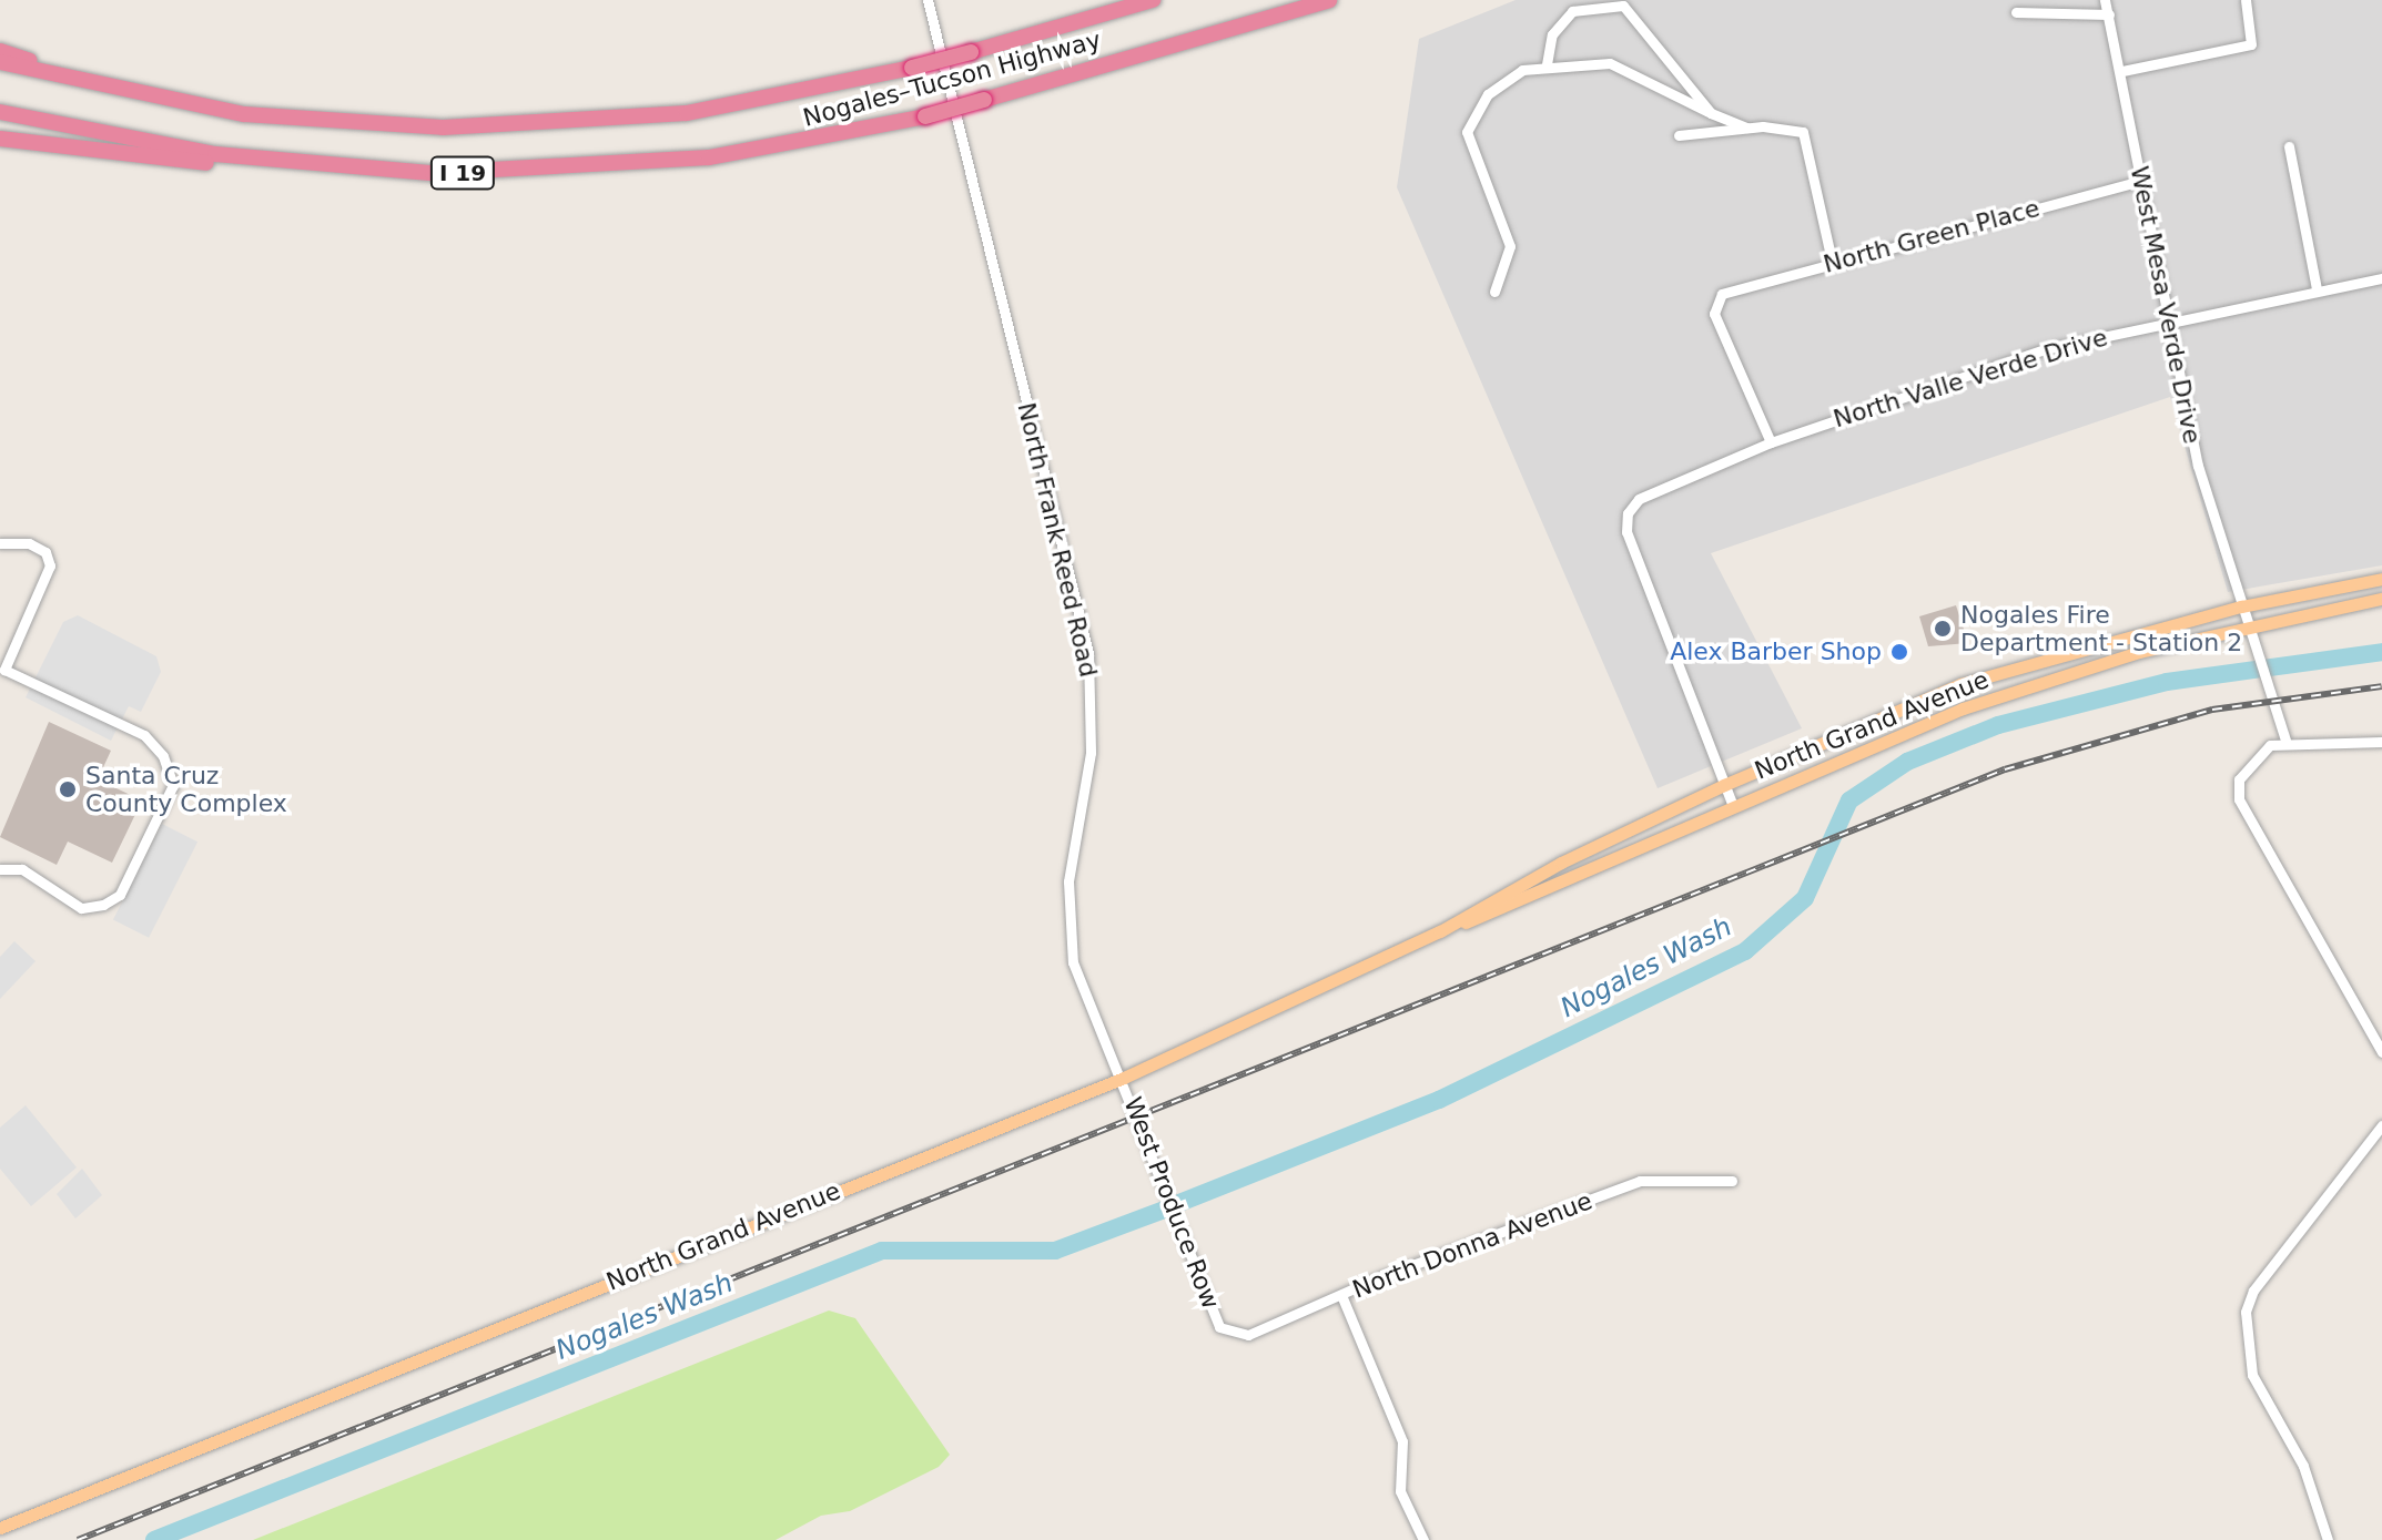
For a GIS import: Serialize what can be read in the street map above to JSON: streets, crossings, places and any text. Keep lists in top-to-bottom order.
{
  "streets": {
    "highway": ["Nogales–Tucson Highway", "I 19"],
    "main road": ["North Grand Avenue"],
    "street": [
      "North Green Place",
      "West Mesa Verde Drive",
      "North Valle Verde Drive",
      "North Frank Reed Road",
      "West Produce Row",
      "North Donna Avenue"
    ]
  },
  "crossings": [
    ["North Green Place", "West Mesa Verde Drive"],
    ["North Green Place", "North Valle Verde Drive"],
    ["West Mesa Verde Drive", "North Valle Verde Drive"],
    ["West Mesa Verde Drive", "North Grand Avenue"],
    ["North Valle Verde Drive", "North Grand Avenue"],
    ["North Frank Reed Road", "North Grand Avenue"],
    ["North Frank Reed Road", "West Produce Row"],
    ["North Grand Avenue", "West Produce Row"],
    ["West Produce Row", "North Donna Avenue"]
  ],
  "water": ["Nogales Wash"],
  "places": ["Nogales Fire Department - Station 2", "Alex Barber Shop", "Santa Cruz County Complex"]
}
